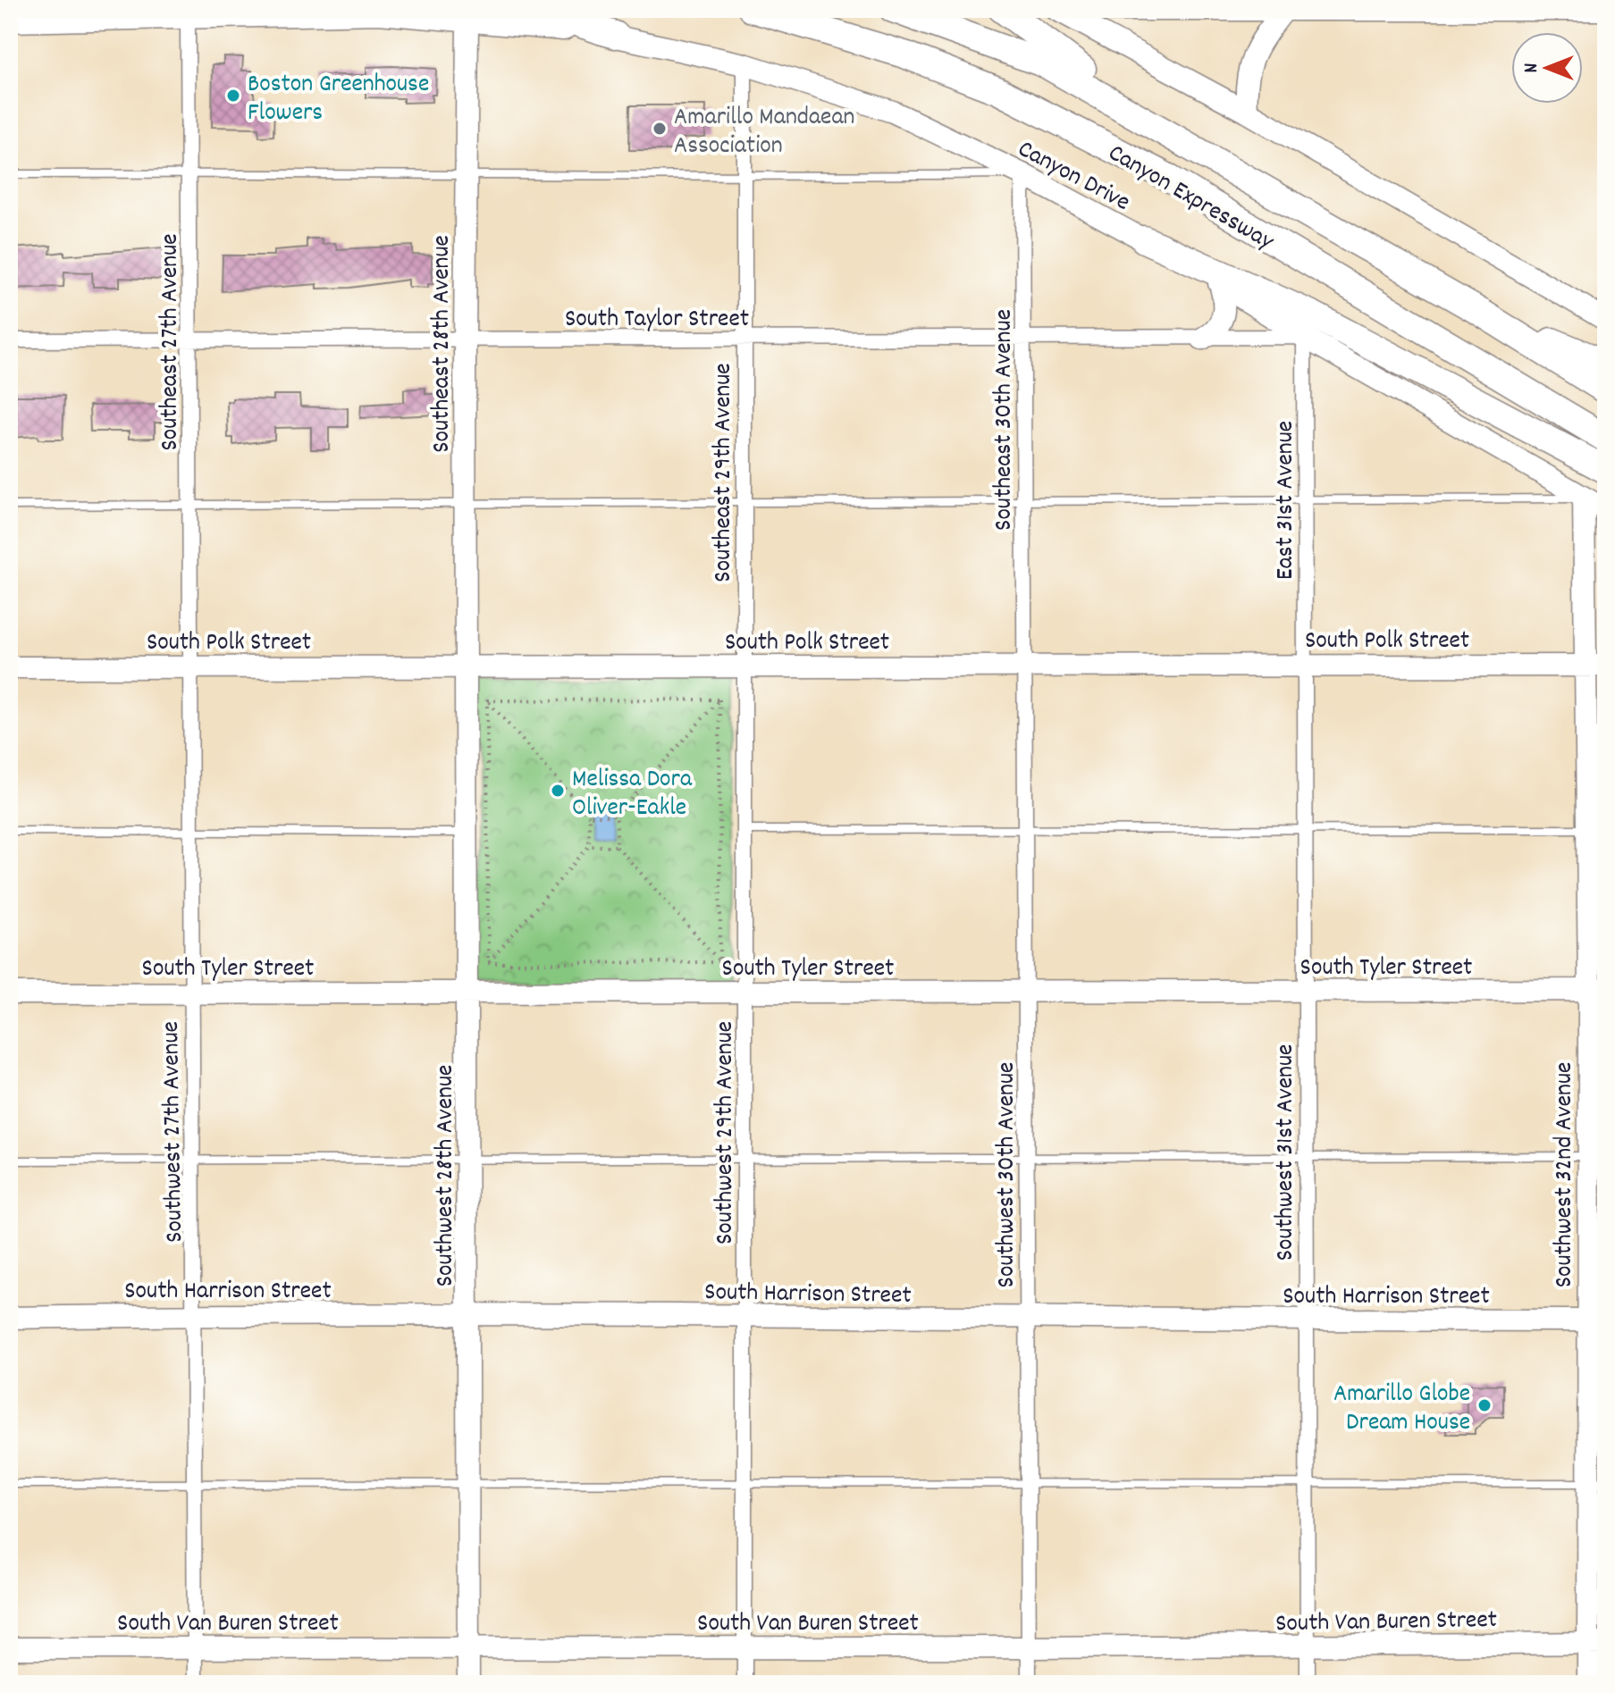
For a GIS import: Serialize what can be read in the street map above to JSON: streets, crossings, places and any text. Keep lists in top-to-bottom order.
{
  "streets": {
    "highway": ["Canyon Expressway"],
    "main road": [
      "Canyon Drive",
      "Southeast 28th Avenue",
      "South Polk Street",
      "South Tyler Street",
      "Southwest 32nd Avenue",
      "Southwest 28th Avenue",
      "South Harrison Street",
      "South Van Buren Street"
    ],
    "street": [
      "South Taylor Street",
      "Southeast 27th Avenue",
      "Southeast 30th Avenue",
      "Southeast 29th Avenue",
      "East 31st Avenue",
      "Southwest 27th Avenue",
      "Southwest 29th Avenue",
      "Southwest 31st Avenue",
      "Southwest 30th Avenue"
    ]
  },
  "crossings": [
    ["Canyon Drive", "South Taylor Street"],
    ["Canyon Drive", "Southeast 27th Avenue"],
    ["Canyon Drive", "Southeast 28th Avenue"],
    ["Canyon Drive", "Southeast 30th Avenue"],
    ["Canyon Drive", "Southeast 29th Avenue"],
    ["Canyon Drive", "East 31st Avenue"],
    ["Canyon Drive", "Southwest 32nd Avenue"],
    ["South Taylor Street", "Southeast 27th Avenue"],
    ["South Taylor Street", "Southeast 28th Avenue"],
    ["South Taylor Street", "Southeast 30th Avenue"],
    ["South Taylor Street", "Southeast 29th Avenue"],
    ["South Taylor Street", "East 31st Avenue"],
    ["Southeast 27th Avenue", "South Polk Street"],
    ["Southeast 27th Avenue", "Southwest 27th Avenue"],
    ["Southeast 28th Avenue", "South Polk Street"],
    ["Southeast 28th Avenue", "Southwest 28th Avenue"],
    ["Southeast 30th Avenue", "South Polk Street"],
    ["Southeast 30th Avenue", "Southwest 30th Avenue"],
    ["Southeast 29th Avenue", "South Polk Street"],
    ["Southeast 29th Avenue", "Southwest 29th Avenue"],
    ["East 31st Avenue", "South Polk Street"],
    ["East 31st Avenue", "Southwest 31st Avenue"],
    ["South Polk Street", "Southwest 27th Avenue"],
    ["South Polk Street", "Southwest 29th Avenue"],
    ["South Polk Street", "Southwest 31st Avenue"],
    ["South Polk Street", "Southwest 30th Avenue"],
    ["South Polk Street", "Southwest 32nd Avenue"],
    ["South Polk Street", "Southwest 28th Avenue"],
    ["South Tyler Street", "Southwest 27th Avenue"],
    ["South Tyler Street", "Southwest 29th Avenue"],
    ["South Tyler Street", "Southwest 31st Avenue"],
    ["South Tyler Street", "Southwest 30th Avenue"],
    ["South Tyler Street", "Southwest 32nd Avenue"],
    ["South Tyler Street", "Southwest 28th Avenue"],
    ["Southwest 27th Avenue", "South Harrison Street"],
    ["Southwest 27th Avenue", "South Van Buren Street"],
    ["Southwest 29th Avenue", "South Harrison Street"],
    ["Southwest 29th Avenue", "South Van Buren Street"],
    ["Southwest 31st Avenue", "South Harrison Street"],
    ["Southwest 31st Avenue", "South Van Buren Street"],
    ["Southwest 30th Avenue", "South Harrison Street"],
    ["Southwest 30th Avenue", "South Van Buren Street"],
    ["Southwest 32nd Avenue", "South Harrison Street"],
    ["Southwest 32nd Avenue", "South Van Buren Street"],
    ["Southwest 28th Avenue", "South Harrison Street"],
    ["Southwest 28th Avenue", "South Van Buren Street"]
  ],
  "places": [
    "Boston Greenhouse Flowers",
    "Amarillo Mandaean Association",
    "Melissa Dora Oliver-Eakle",
    "Amarillo Globe Dream House"
  ],
  "north": "left"
}
